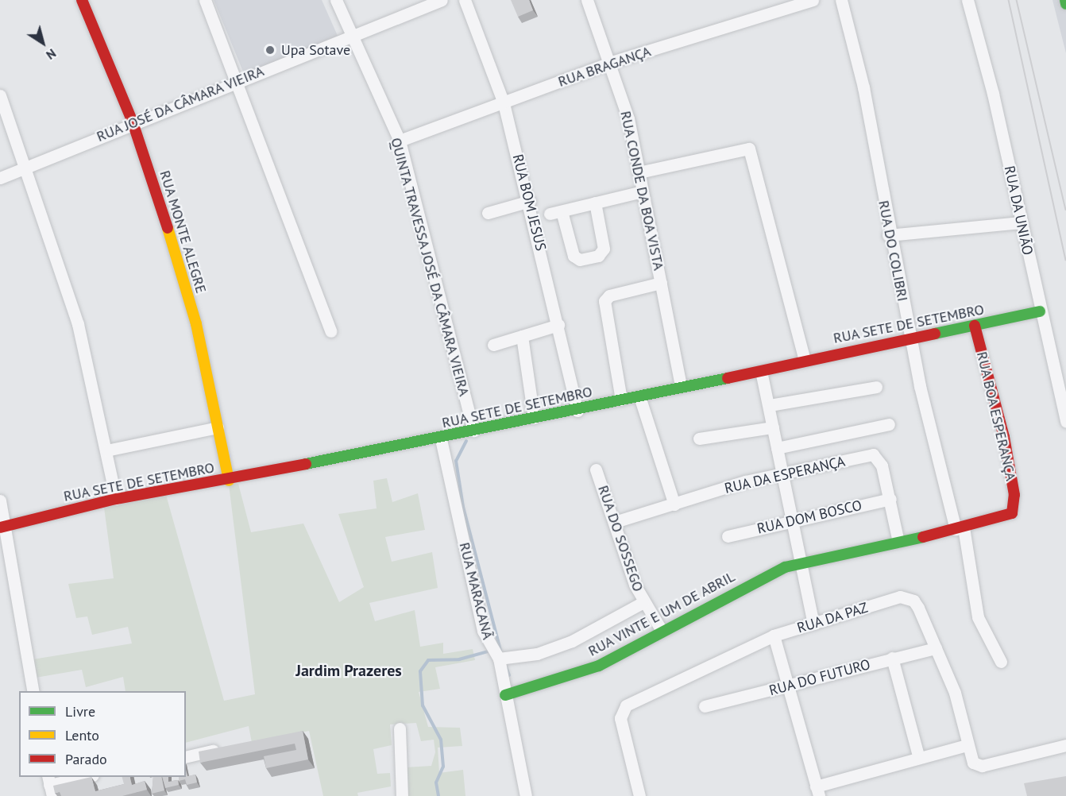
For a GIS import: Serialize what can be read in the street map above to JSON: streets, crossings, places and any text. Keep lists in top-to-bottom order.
{
  "streets": {
    "street": [
      "RUA BRAGANÇA",
      "RUA JOSÉ DA CÂMARA VIEIRA",
      "RUA CONDE DA BOA VISTA",
      "RUA BOM JESUS",
      "RUA DA UNIÃO",
      "RUA MONTE ALEGRE",
      "RUA DO COLIBRI",
      "QUINTA TRAVESSA JOSÉ DA CÂMARA VIEIRA",
      "RUA SETE DE SETEMBRO",
      "RUA BOA ESPERANÇA",
      "RUA DA ESPERANÇA",
      "RUA DOM BOSCO",
      "RUA DO SOSSEGO",
      "RUA MARACANÃ",
      "RUA VINTE E UM DE ABRIL",
      "RUA DA PAZ",
      "RUA DO FUTURO"
    ]
  },
  "crossings": [
    ["RUA BRAGANÇA", "RUA CONDE DA BOA VISTA"],
    ["RUA BRAGANÇA", "RUA BOM JESUS"],
    ["RUA BRAGANÇA", "QUINTA TRAVESSA JOSÉ DA CÂMARA VIEIRA"],
    ["RUA JOSÉ DA CÂMARA VIEIRA", "RUA MONTE ALEGRE"],
    ["RUA JOSÉ DA CÂMARA VIEIRA", "QUINTA TRAVESSA JOSÉ DA CÂMARA VIEIRA"],
    ["RUA CONDE DA BOA VISTA", "RUA SETE DE SETEMBRO"],
    ["RUA BOM JESUS", "RUA SETE DE SETEMBRO"],
    ["RUA DA UNIÃO", "RUA SETE DE SETEMBRO"],
    ["RUA MONTE ALEGRE", "RUA SETE DE SETEMBRO"],
    ["RUA DO COLIBRI", "RUA SETE DE SETEMBRO"],
    ["RUA DO COLIBRI", "RUA BOA ESPERANÇA"],
    ["QUINTA TRAVESSA JOSÉ DA CÂMARA VIEIRA", "RUA SETE DE SETEMBRO"],
    ["RUA SETE DE SETEMBRO", "RUA BOA ESPERANÇA"],
    ["RUA SETE DE SETEMBRO", "RUA MARACANÃ"],
    ["RUA DA ESPERANÇA", "RUA DOM BOSCO"],
    ["RUA DA ESPERANÇA", "RUA DO SOSSEGO"],
    ["RUA DO SOSSEGO", "RUA VINTE E UM DE ABRIL"],
    ["RUA MARACANÃ", "RUA VINTE E UM DE ABRIL"],
    ["RUA DA PAZ", "RUA DO FUTURO"]
  ],
  "districts": ["Jardim Prazeres"],
  "places": ["Upa Sotave"],
  "legend": ["Livre", "Lento", "Parado"],
  "north": "bottom right"
}
